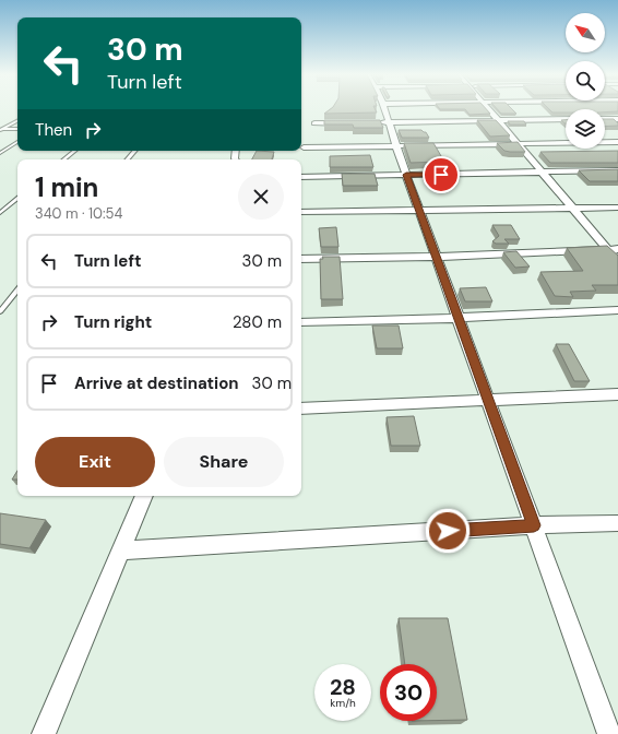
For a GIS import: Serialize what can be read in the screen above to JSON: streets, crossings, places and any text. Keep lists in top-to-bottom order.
{
  "north": "top left",
  "page": {
    "turn": ["30 m", "Turn left"],
    "then": "Then",
    "heading": ["1 min", "340 m · 10:54"],
    "list": [
      {
        "name": "Turn left",
        "value": "30 m"
      },
      {
        "name": "Turn right",
        "value": "280 m"
      },
      {
        "name": "Arrive at destination",
        "value": "30 m"
      }
    ],
    "buttons": ["Exit", "Share"],
    "speed": "28 km/h",
    "limit": "30"
  }
}
